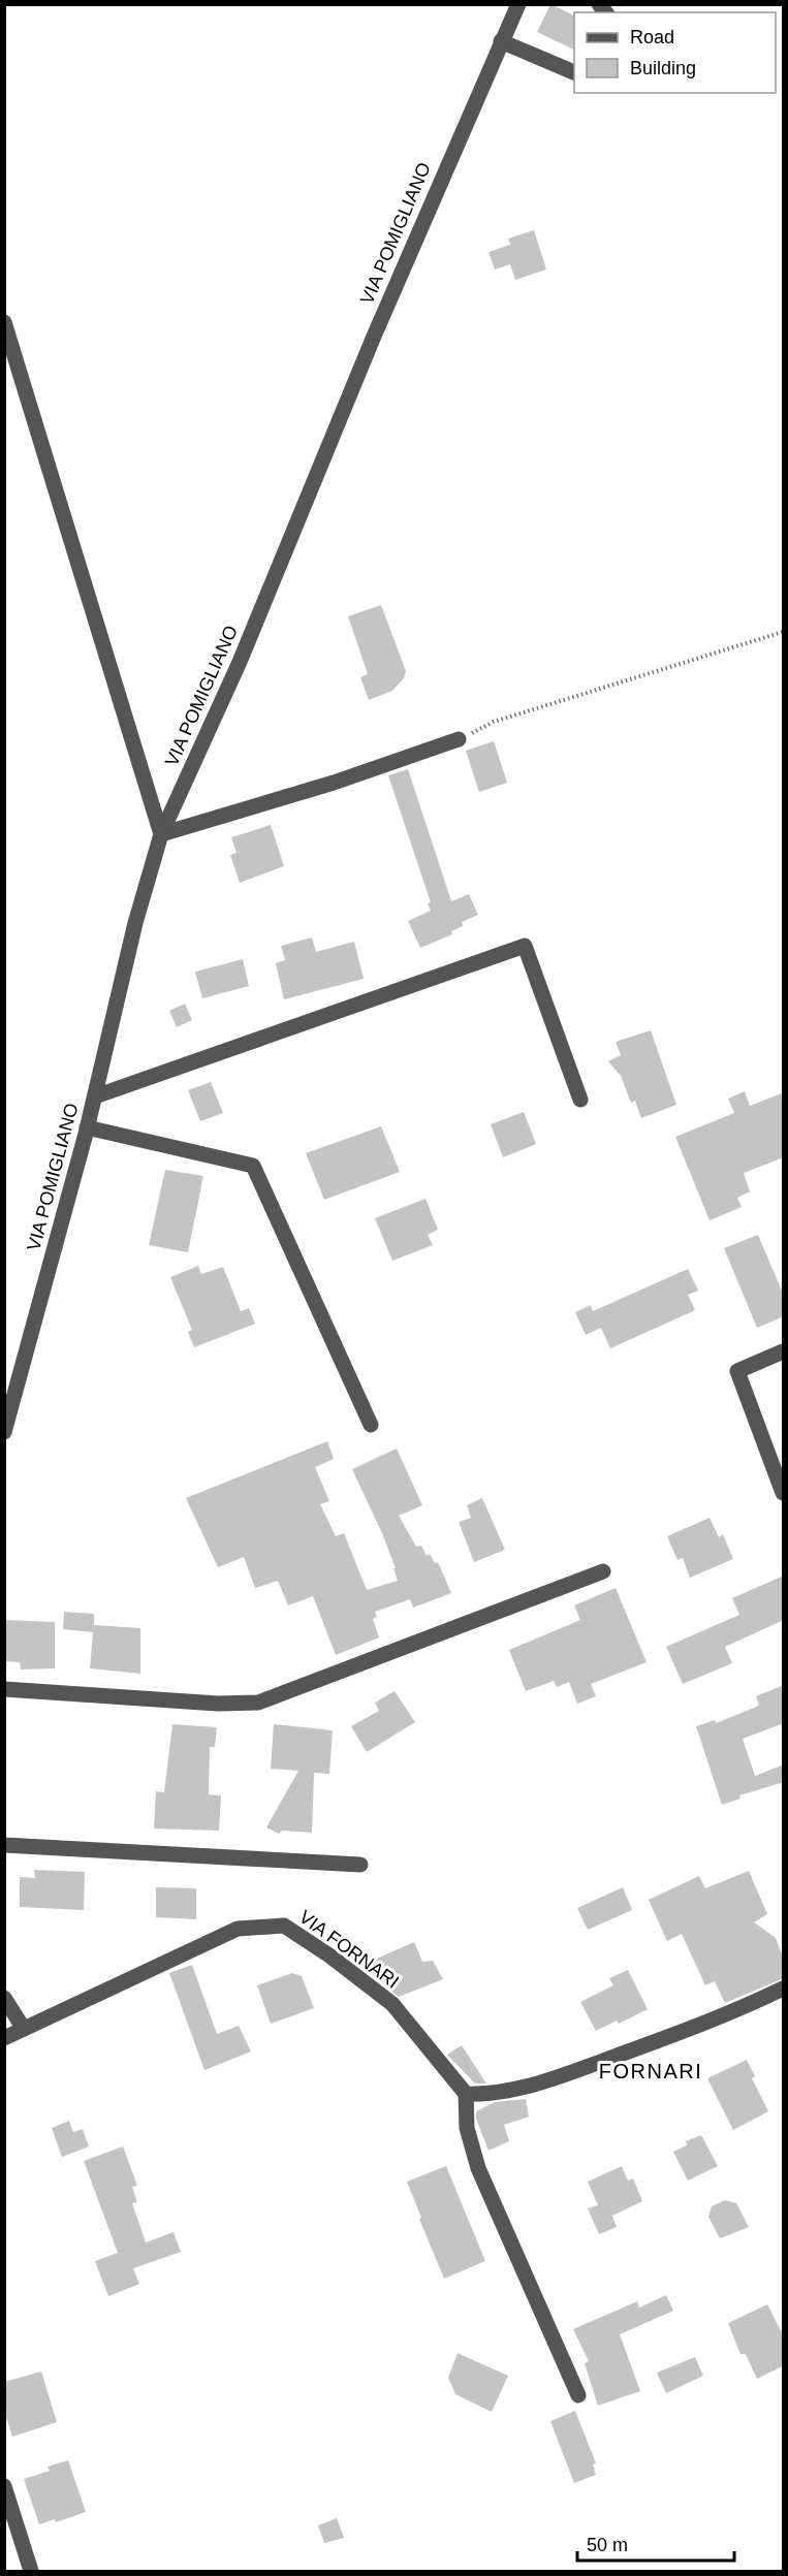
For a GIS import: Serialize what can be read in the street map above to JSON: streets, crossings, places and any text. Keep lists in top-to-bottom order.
{
  "streets": {
    "street": ["VIA POMIGLIANO", "VIA FORNARI"]
  },
  "districts": ["FORNARI"],
  "legend": ["Road", "Building"],
  "scale_bar": "50 m"
}
